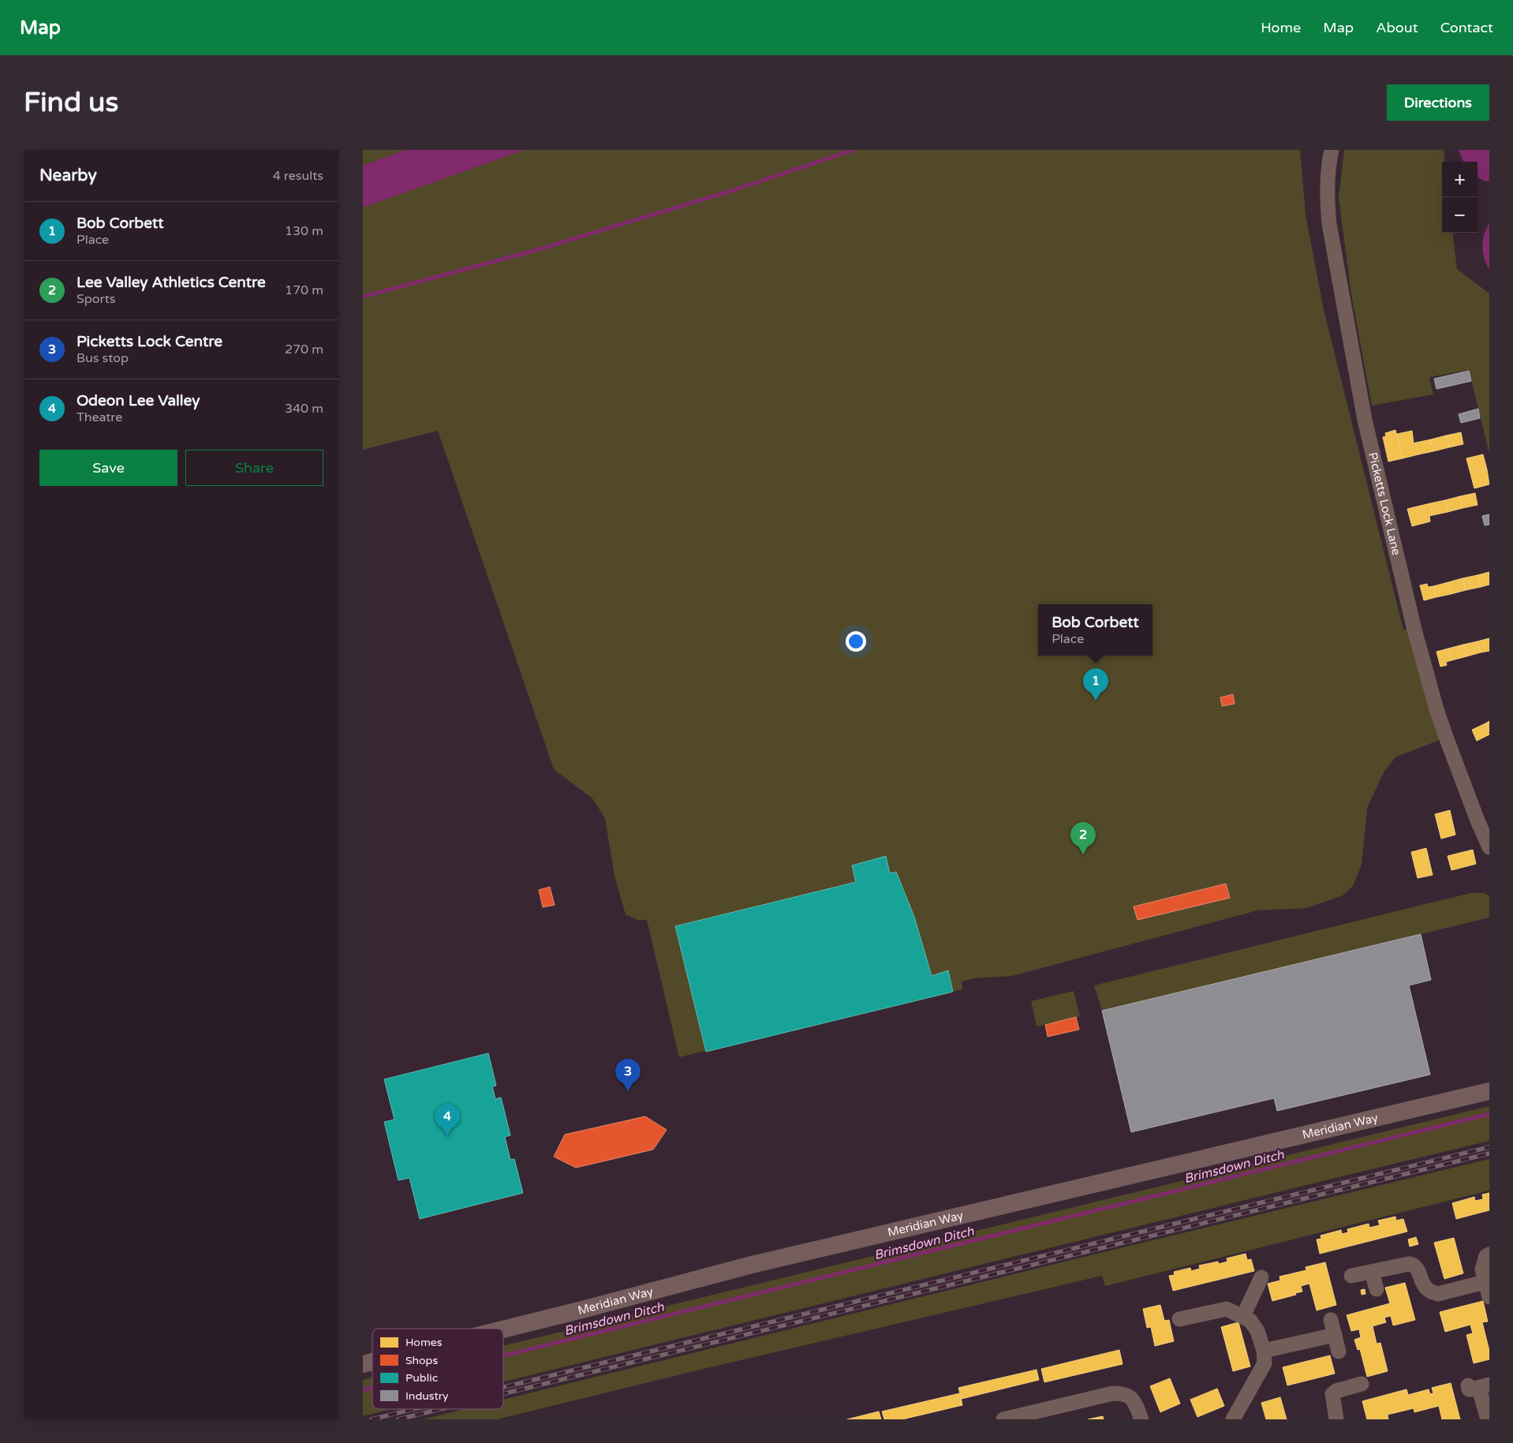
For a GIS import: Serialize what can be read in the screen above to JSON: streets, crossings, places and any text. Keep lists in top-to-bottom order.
{
  "streets": {
    "main road": ["Meridian Way"],
    "street": ["Picketts Lock Lane"]
  },
  "water": ["Brimsdown Ditch"],
  "legend": [
    "Homes",
    "Shops",
    "Public",
    "Industry"
  ],
  "page": {
    "header": "Map",
    "nav": [
      "Home",
      "Map",
      "About",
      "Contact"
    ],
    "buttons": [
      "Directions",
      ["Save", "Share"]
    ],
    "title": "Find us",
    "heading": ["Nearby", "4 results"],
    "map_buttons": ["+", "−"],
    "list": [
      {
        "mark": "1",
        "name": "Bob Corbett",
        "note": "Place",
        "value": "130 m"
      },
      {
        "mark": "2",
        "name": "Lee Valley Athletics Centre",
        "note": "Sports",
        "value": "170 m"
      },
      {
        "mark": "3",
        "name": "Picketts Lock Centre",
        "note": "Bus stop",
        "value": "270 m"
      },
      {
        "mark": "4",
        "name": "Odeon Lee Valley",
        "note": "Theatre",
        "value": "340 m"
      }
    ],
    "popup": ["Bob Corbett", "Place"],
    "pins": [
      "1",
      "2",
      "3",
      "4"
    ]
  }
}
